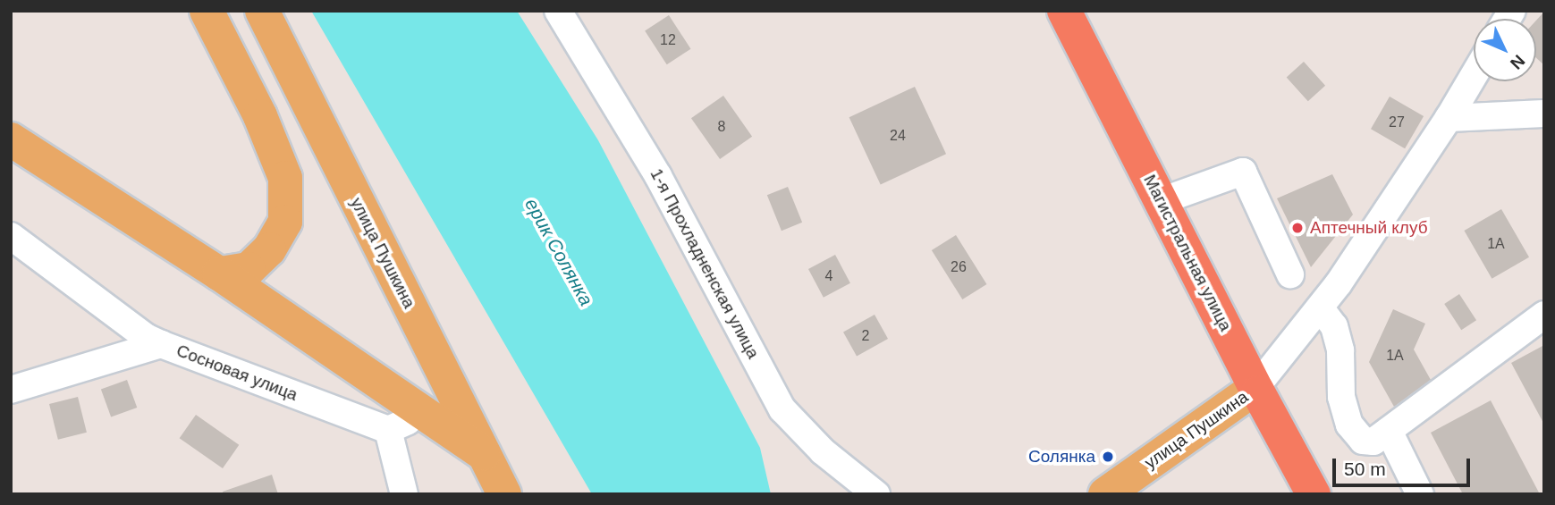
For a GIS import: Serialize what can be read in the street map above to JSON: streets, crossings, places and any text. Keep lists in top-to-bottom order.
{
  "streets": {
    "highway": ["Магистральная улица"],
    "main road": ["улица Пушкина"],
    "street": ["1-я Прохладненская улица", "Сосновая улица"]
  },
  "crossings": [
    ["улица Пушкина", "Магистральная улица"]
  ],
  "water": ["ерик Солянка"],
  "places": ["Аптечный клуб", "Солянка"],
  "house_numbers": [
    "12",
    "27",
    "8",
    "24",
    "1А",
    "26",
    "4",
    "2",
    "1А"
  ],
  "scale_bar": "50 m",
  "north": "bottom right"
}
